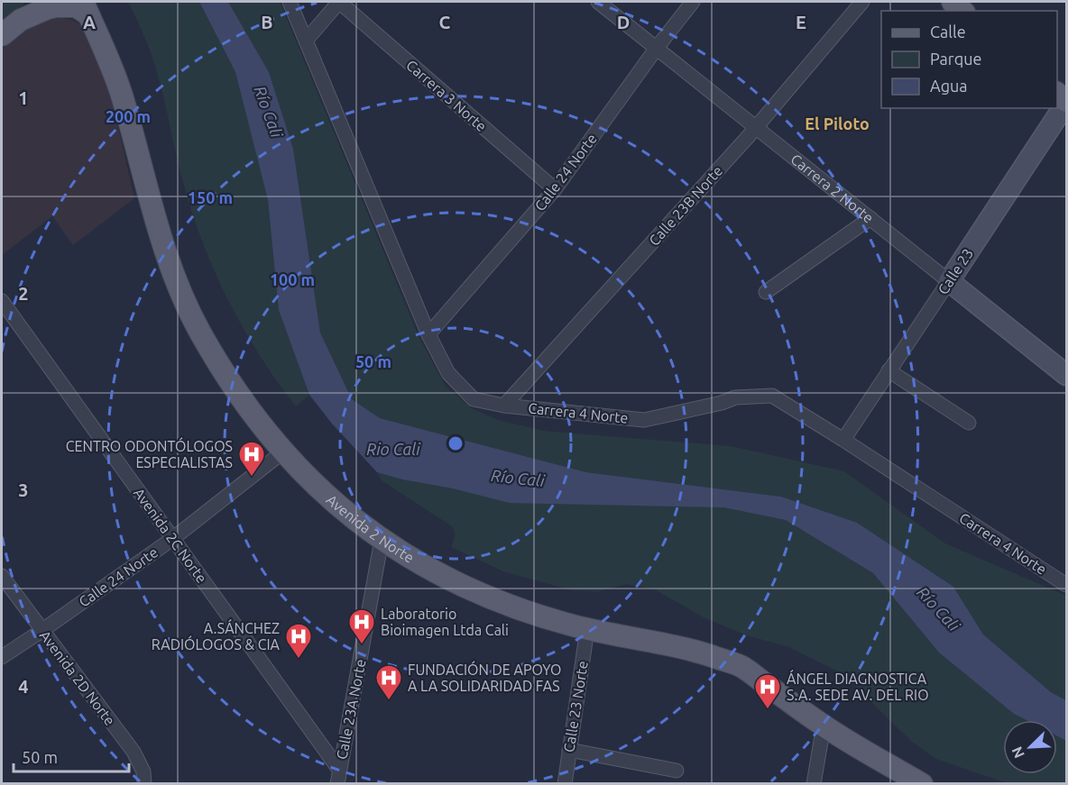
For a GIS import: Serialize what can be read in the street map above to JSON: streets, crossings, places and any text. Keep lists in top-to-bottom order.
{
  "streets": {
    "main road": ["Carrera 2 Norte", "Calle 23", "Avenida 2 Norte"],
    "street": [
      "Carrera 3 Norte",
      "Calle 24 Norte",
      "Calle 23B Norte",
      "Carrera 4 Norte",
      "Avenida 2C Norte",
      "Avenida 2D Norte",
      "Calle 23 Norte",
      "Calle 23A Norte"
    ]
  },
  "crossings": [
    ["Carrera 3 Norte", "Calle 24 Norte"],
    ["Calle 24 Norte", "Carrera 2 Norte"],
    ["Calle 24 Norte", "Carrera 4 Norte"],
    ["Calle 24 Norte", "Avenida 2 Norte"],
    ["Calle 24 Norte", "Avenida 2C Norte"],
    ["Calle 24 Norte", "Avenida 2D Norte"],
    ["Carrera 2 Norte", "Calle 23B Norte"],
    ["Carrera 2 Norte", "Calle 23"],
    ["Calle 23B Norte", "Carrera 4 Norte"],
    ["Calle 23", "Carrera 4 Norte"],
    ["Avenida 2 Norte", "Calle 23 Norte"],
    ["Avenida 2 Norte", "Calle 23A Norte"],
    ["Avenida 2C Norte", "Calle 23A Norte"]
  ],
  "districts": ["El Piloto"],
  "water": ["Río Cali", "Rio Cali"],
  "places": {
    "hospital": [
      "CENTRO ODONTÓLOGOS ESPECIALISTAS",
      "Laboratorio Bioimagen Ltda Cali",
      "A.SÁNCHEZ RADIÓLOGOS & CIA",
      "FUNDACIÓN DE APOYO A LA SOLIDARIDAD FAS",
      "ÁNGEL DIAGNOSTICA S.A. SEDE AV. DEL RIO"
    ]
  },
  "legend": ["Calle", "Parque", "Agua"],
  "scale_bar": "50 m",
  "north": "bottom left",
  "grid": {
    "columns": [
      "A",
      "B",
      "C",
      "D",
      "E"
    ],
    "rows": [
      "1",
      "2",
      "3",
      "4"
    ]
  },
  "rings": [
    "200 m",
    "150 m",
    "100 m",
    "50 m"
  ]
}
